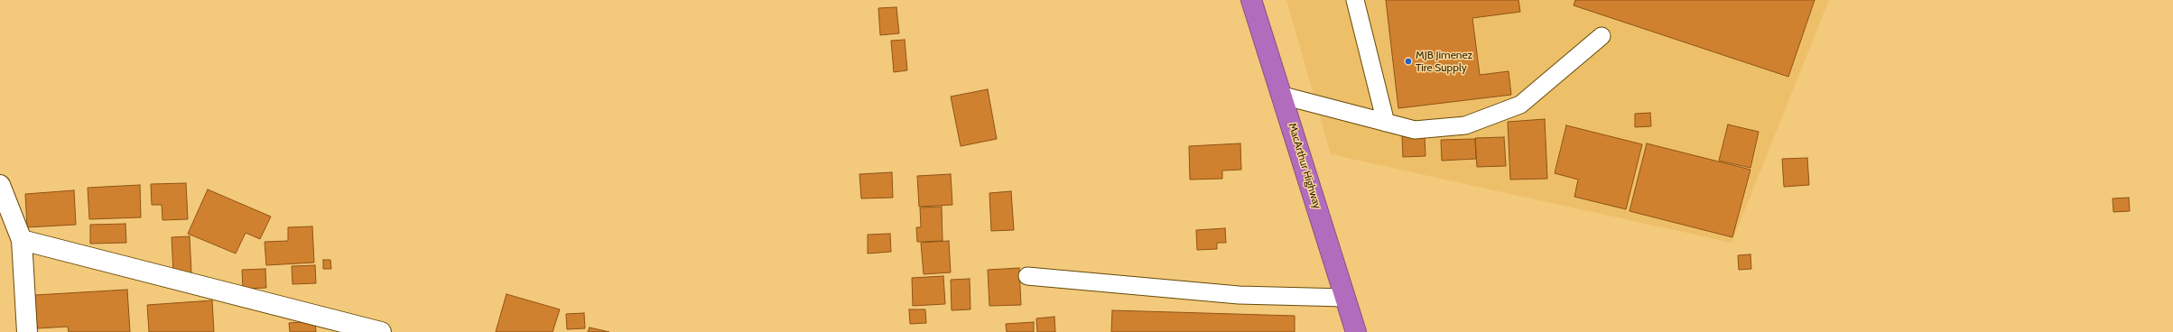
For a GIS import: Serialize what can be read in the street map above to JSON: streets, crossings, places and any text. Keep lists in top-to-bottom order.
{
  "streets": {
    "highway": ["MacArthur Highway"]
  },
  "places": ["MJB Jimenez Tire Supply"]
}
